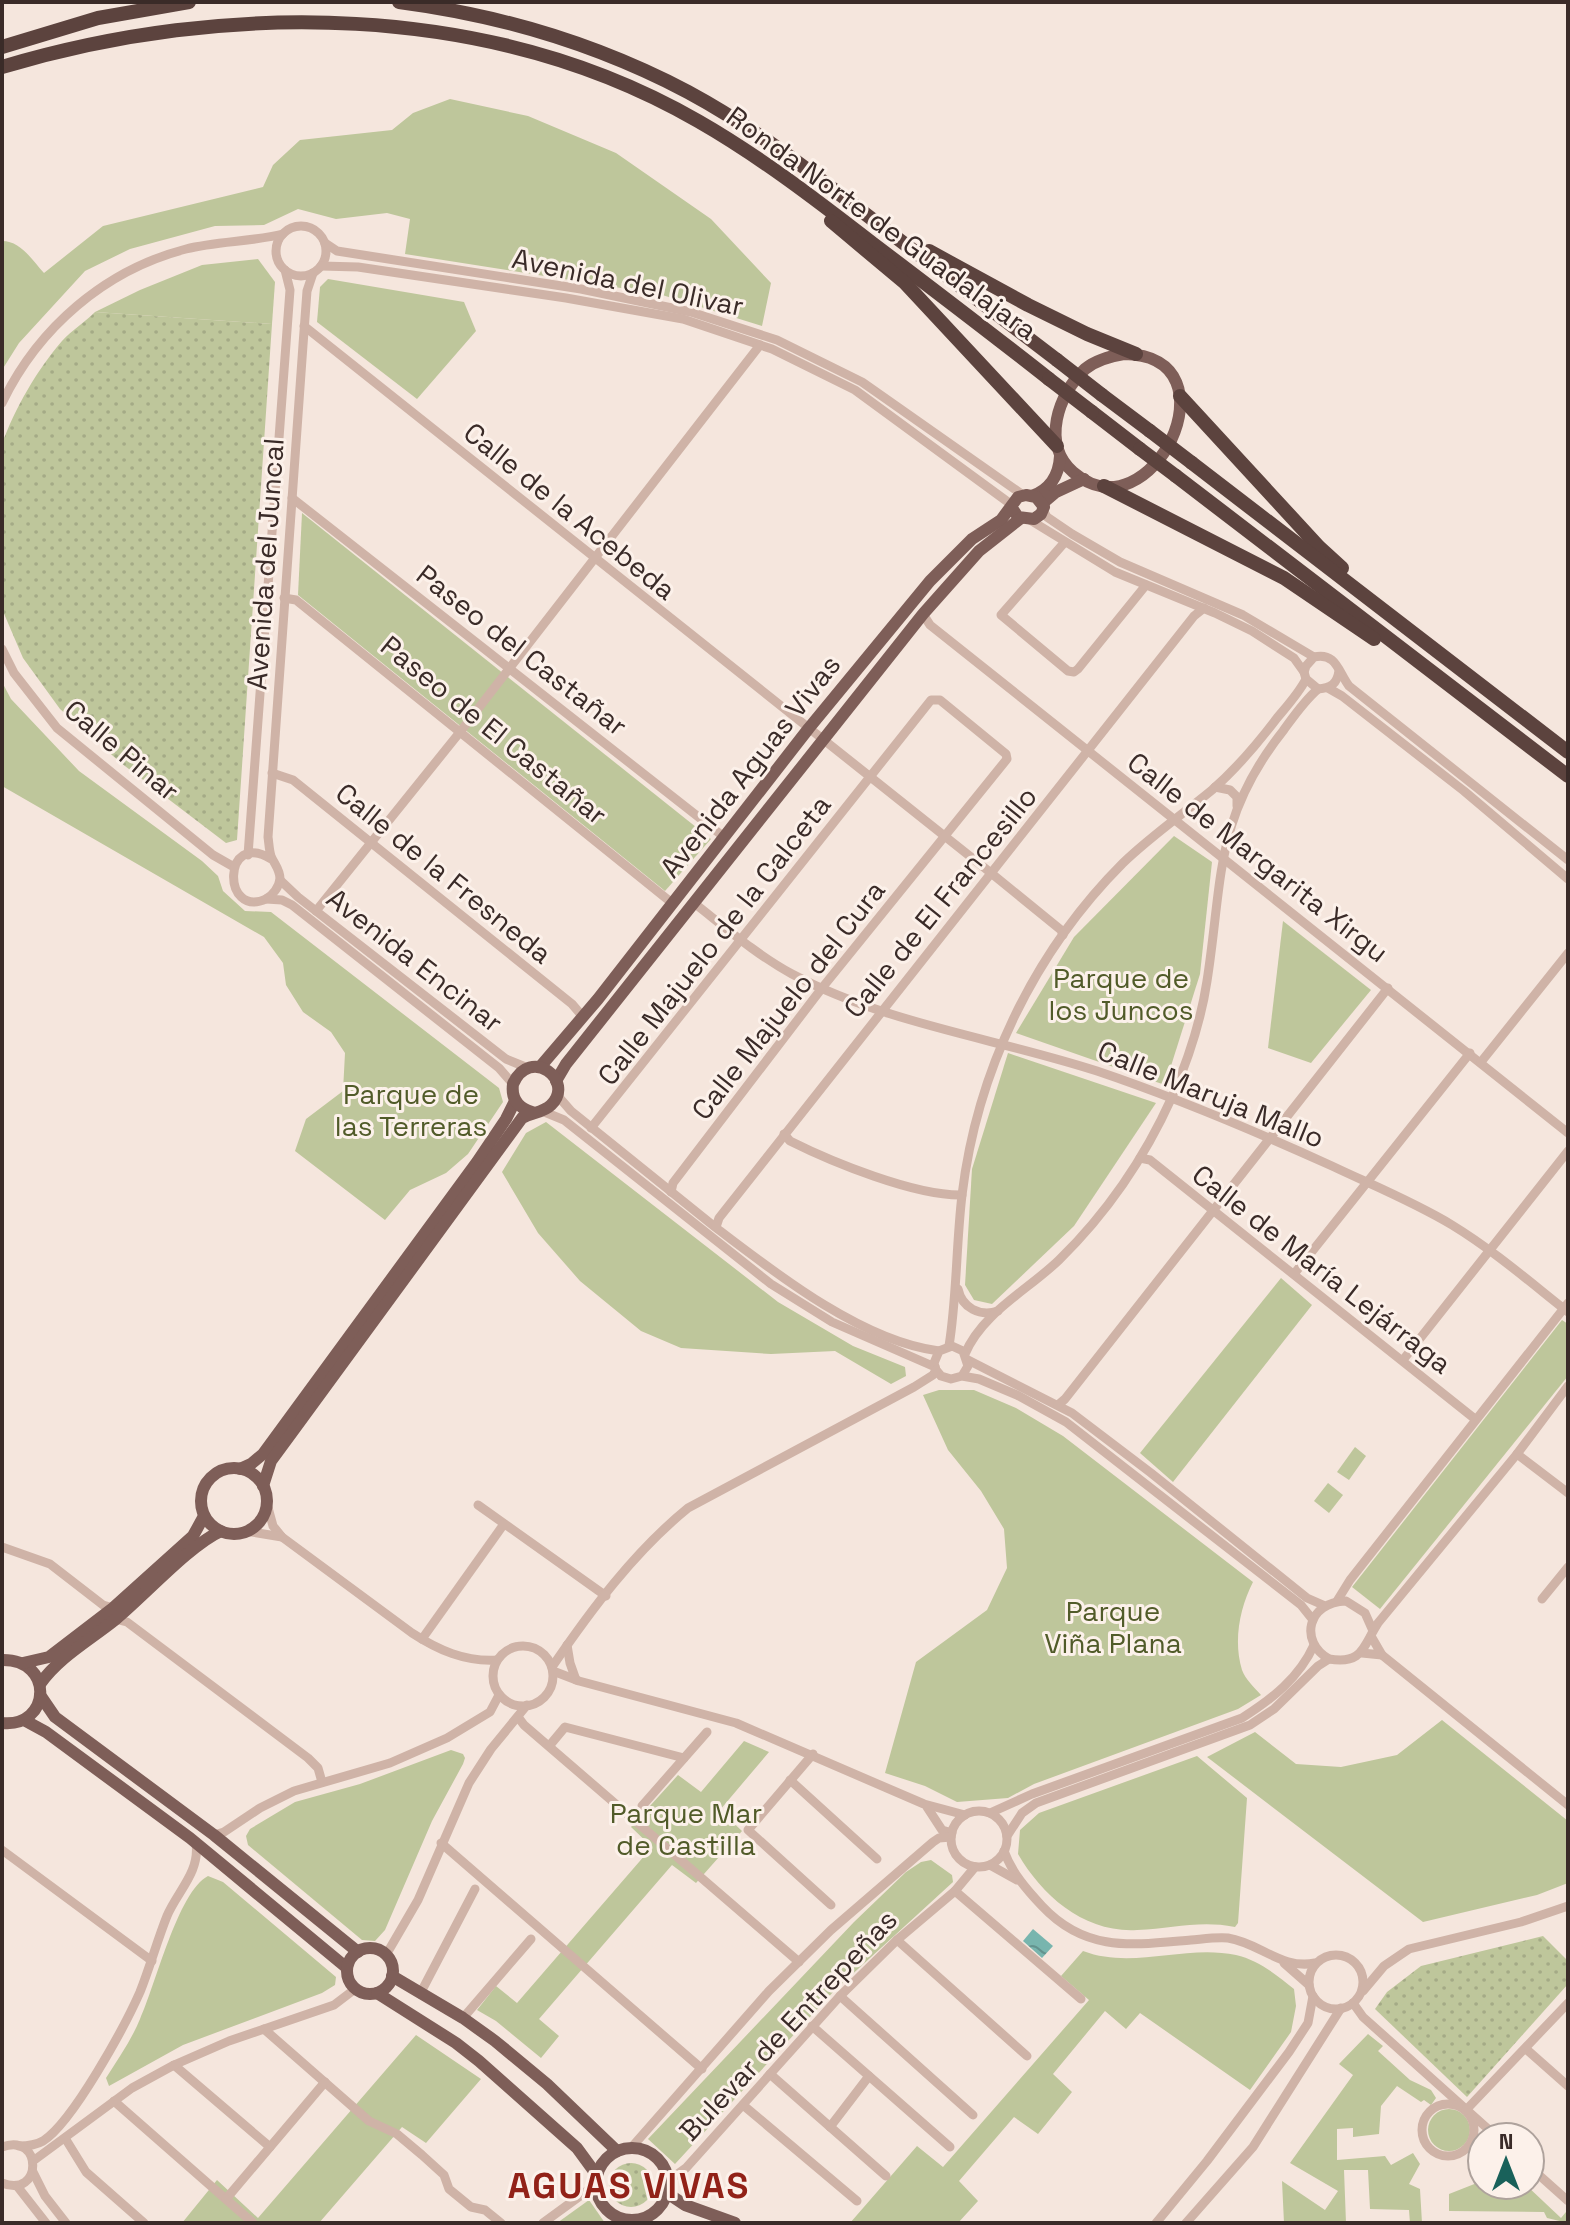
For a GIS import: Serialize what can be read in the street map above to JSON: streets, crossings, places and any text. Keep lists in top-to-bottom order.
{
  "streets": {
    "highway": ["Ronda Norte de Guadalajara"],
    "main road": ["Avenida Aguas Vivas", "Bulevar de Entrepeñas"],
    "street": [
      "Avenida del Olivar",
      "Calle de la Acebeda",
      "Avenida del Juncal",
      "Paseo del Castañar",
      "Paseo de El Castañar",
      "Calle Pinar",
      "Calle de Margarita Xirgu",
      "Calle de la Fresneda",
      "Calle de El Francesillo",
      "Calle Majuelo de la Calceta",
      "Avenida Encinar",
      "Calle Majuelo del Cura",
      "Calle Maruja Mallo",
      "Calle de María Lejárraga"
    ]
  },
  "crossings": [
    ["Avenida del Olivar", "Avenida del Juncal"],
    ["Avenida del Olivar", "Avenida Aguas Vivas"],
    ["Avenida del Olivar", "Calle de El Francesillo"],
    ["Calle de la Acebeda", "Avenida del Juncal"],
    ["Calle de la Acebeda", "Avenida Aguas Vivas"],
    ["Calle de la Acebeda", "Calle de El Francesillo"],
    ["Calle de la Acebeda", "Calle Majuelo de la Calceta"],
    ["Calle de la Acebeda", "Calle Majuelo del Cura"],
    ["Avenida del Juncal", "Paseo del Castañar"],
    ["Avenida del Juncal", "Paseo de El Castañar"],
    ["Avenida del Juncal", "Calle Pinar"],
    ["Avenida del Juncal", "Calle de la Fresneda"],
    ["Avenida del Juncal", "Avenida Encinar"],
    ["Paseo del Castañar", "Avenida Aguas Vivas"],
    ["Paseo de El Castañar", "Avenida Aguas Vivas"],
    ["Calle Pinar", "Avenida Encinar"],
    ["Avenida Aguas Vivas", "Calle de Margarita Xirgu"],
    ["Avenida Aguas Vivas", "Calle de la Fresneda"],
    ["Avenida Aguas Vivas", "Avenida Encinar"],
    ["Avenida Aguas Vivas", "Calle Maruja Mallo"],
    ["Calle de Margarita Xirgu", "Calle de El Francesillo"],
    ["Calle de El Francesillo", "Calle Maruja Mallo"],
    ["Calle Majuelo de la Calceta", "Calle Majuelo del Cura"],
    ["Calle Majuelo de la Calceta", "Calle Maruja Mallo"],
    ["Calle Majuelo del Cura", "Calle Maruja Mallo"]
  ],
  "districts": ["AGUAS VIVAS"],
  "parks": [
    "Parque de los Juncos",
    "Parque de las Terreras",
    "Parque Viña Plana",
    "Parque Mar de Castilla"
  ],
  "north": "top"
}
